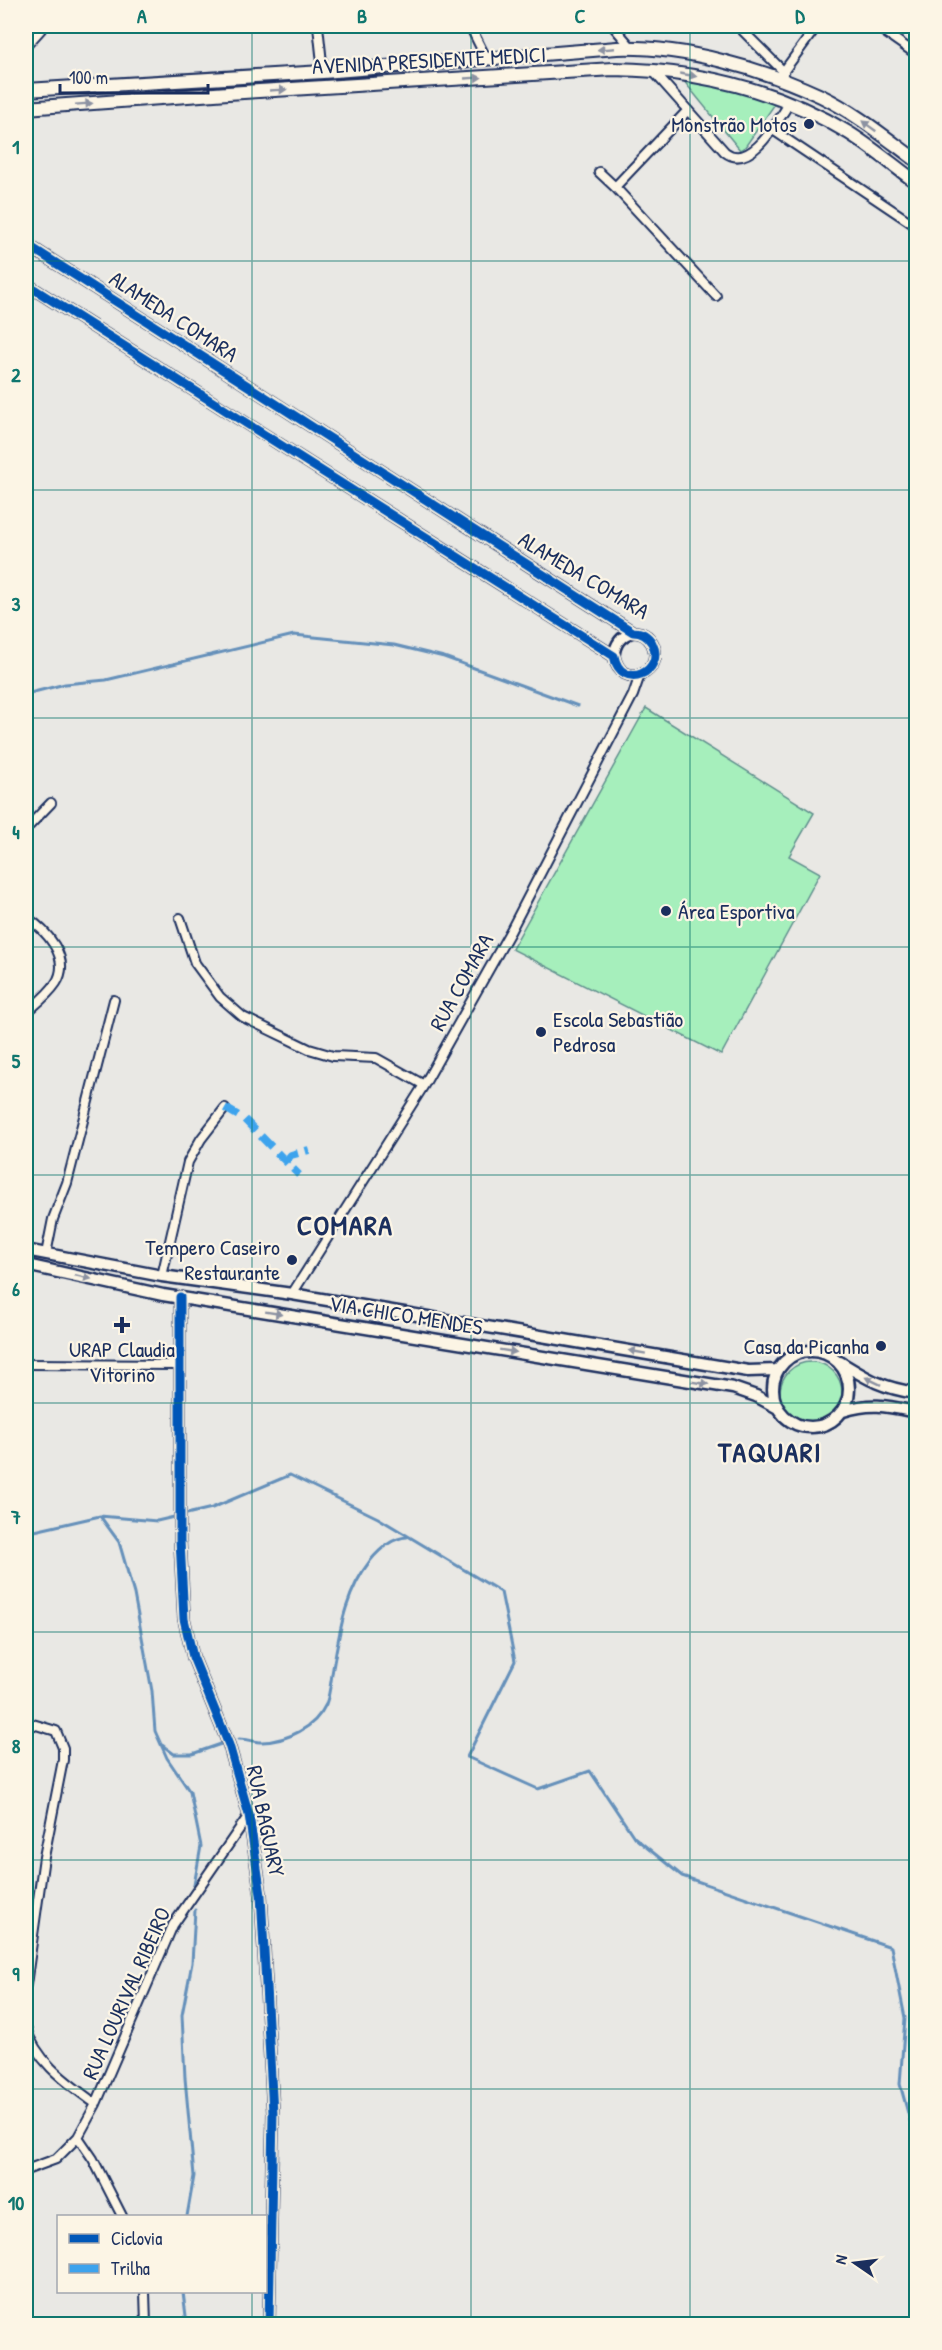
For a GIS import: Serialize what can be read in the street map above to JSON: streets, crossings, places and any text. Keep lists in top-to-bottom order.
{
  "streets": {
    "main road": ["AVENIDA PRESIDENTE MEDICI", "VIA CHICO MENDES"],
    "street": [
      "ALAMEDA COMARA",
      "RUA COMARA",
      "RUA BAGUARY",
      "RUA LOURIVAL RIBEIRO"
    ]
  },
  "crossings": [
    ["ALAMEDA COMARA", "RUA COMARA"],
    ["RUA COMARA", "VIA CHICO MENDES"],
    ["VIA CHICO MENDES", "RUA BAGUARY"],
    ["RUA BAGUARY", "RUA LOURIVAL RIBEIRO"]
  ],
  "districts": ["COMARA", "TAQUARI"],
  "places": {
    "other": [
      "Monstrão Motos",
      "Área Esportiva",
      "Escola Sebastião Pedrosa",
      "Tempero Caseiro Restaurante",
      "Casa da Picanha"
    ],
    "health": ["URAP Claudia Vitorino"]
  },
  "legend": ["Ciclovia", "Trilha"],
  "scale_bar": "100 m",
  "north": "left",
  "grid": {
    "columns": [
      "A",
      "B",
      "C",
      "D"
    ],
    "rows": [
      "1",
      "2",
      "3",
      "4",
      "5",
      "6",
      "7",
      "8",
      "9",
      "10"
    ]
  }
}
